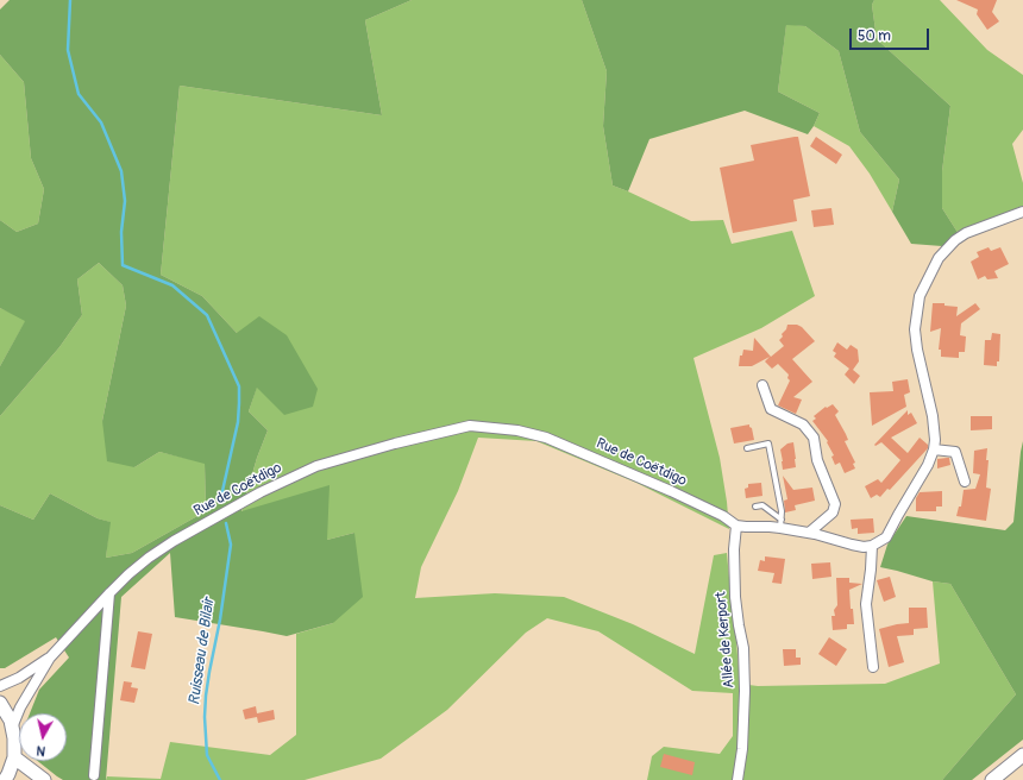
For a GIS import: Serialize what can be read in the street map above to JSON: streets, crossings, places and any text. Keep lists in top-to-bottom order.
{
  "streets": {
    "street": ["Rue de Coëtdigo", "Allée de Kerport"]
  },
  "crossings": [
    ["Rue de Coëtdigo", "Allée de Kerport"]
  ],
  "water": ["Ruisseau de Bilair"],
  "scale_bar": "50 m",
  "north": "bottom"
}
